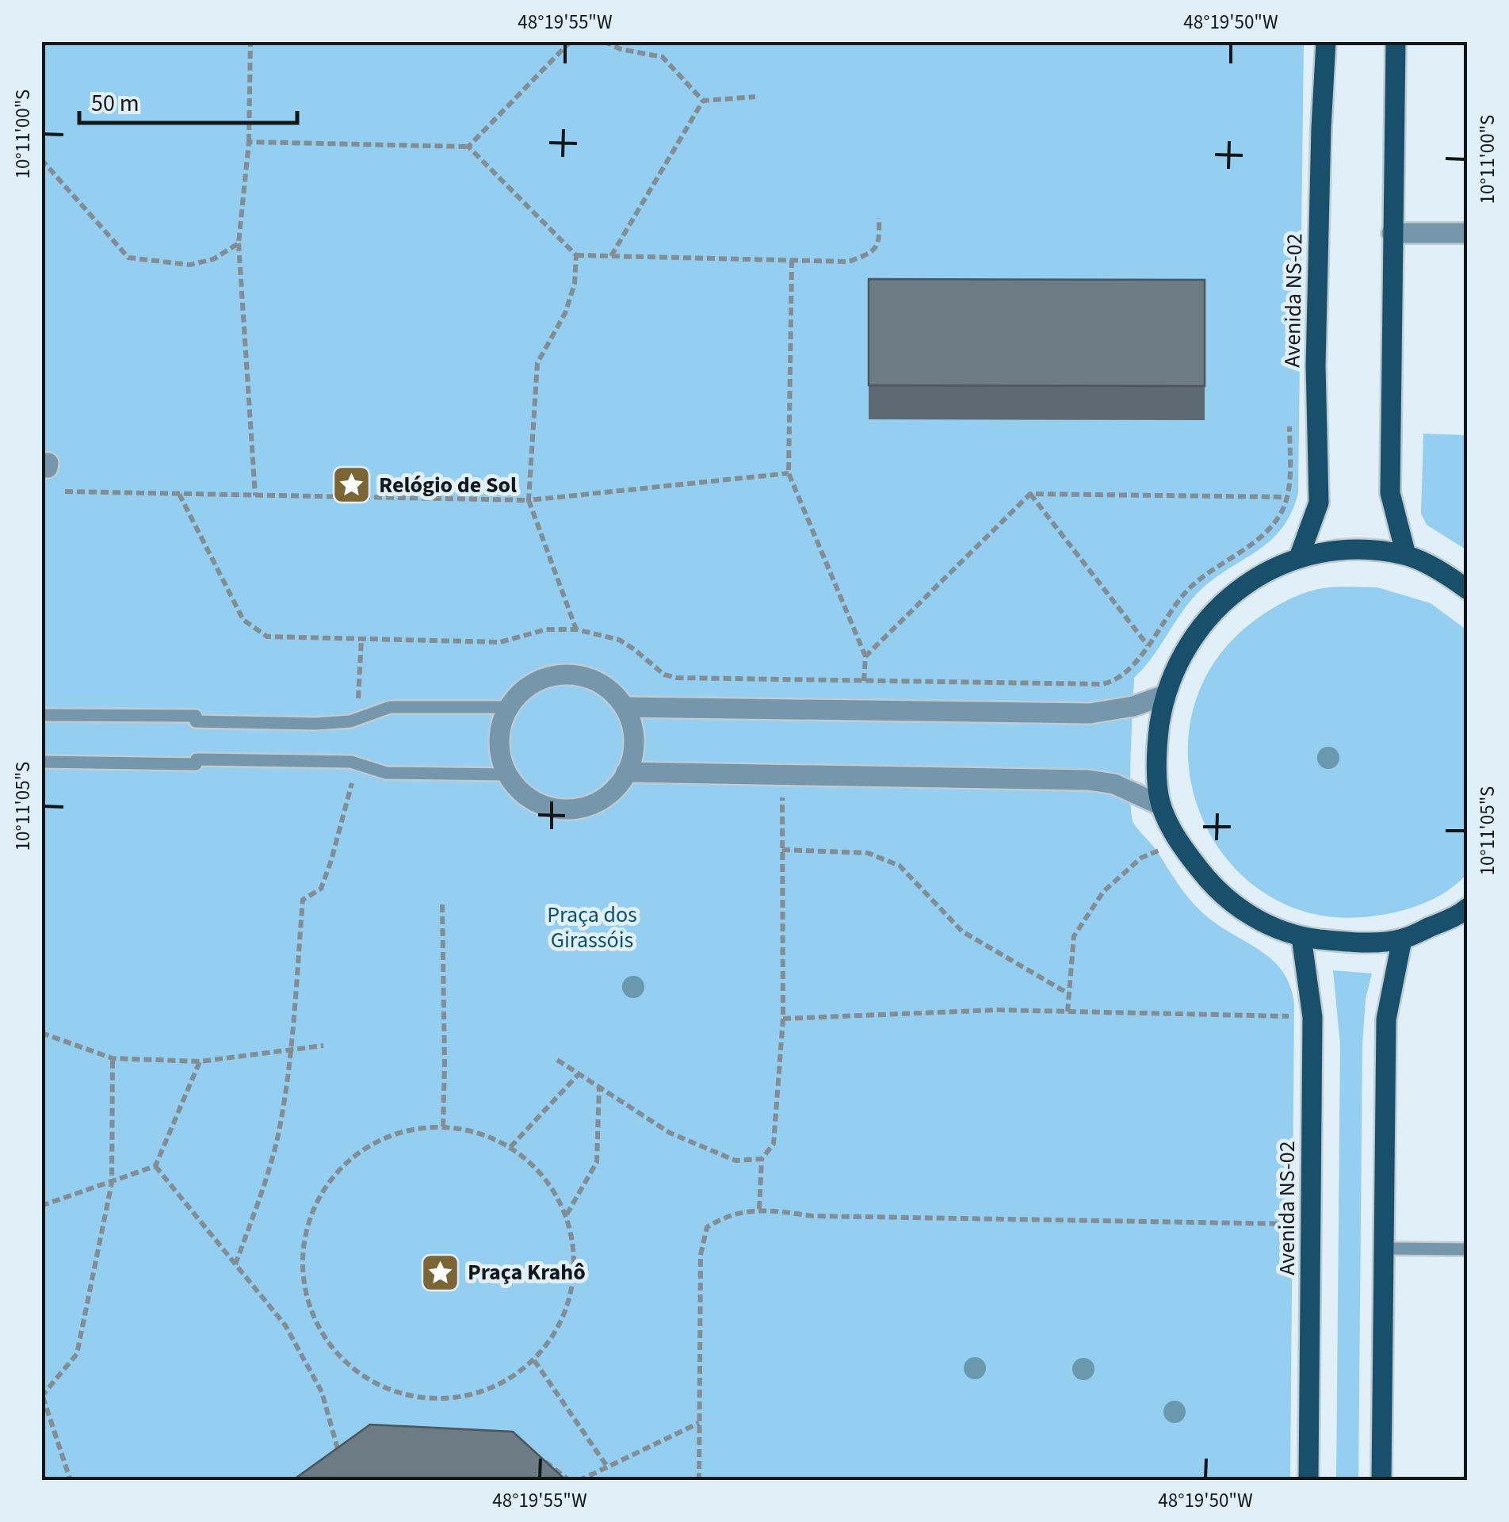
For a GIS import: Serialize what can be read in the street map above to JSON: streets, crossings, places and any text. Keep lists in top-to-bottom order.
{
  "streets": {
    "main road": ["Avenida NS-02"]
  },
  "parks": ["Praça dos Girassóis"],
  "places": {
    "place": ["Relógio de Sol", "Praça Krahô"]
  },
  "scale_bar": "50 m",
  "coordinates": [
    "48°19'55\"W",
    "48°19'50\"W",
    "10°11'00\"S",
    "10°11'05\"S"
  ]
}
